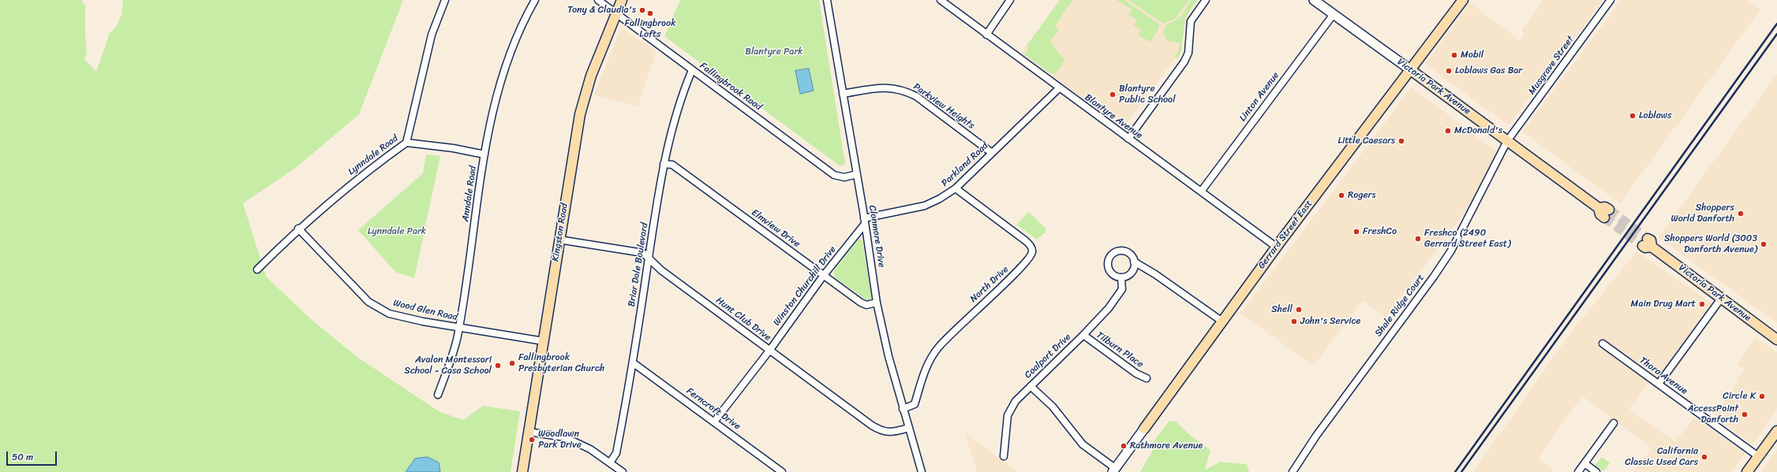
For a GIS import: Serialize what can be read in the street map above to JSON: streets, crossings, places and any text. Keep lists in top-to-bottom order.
{
  "streets": {
    "main road": ["Victoria Park Avenue", "Kingston Road", "Gerrard Street East"],
    "street": [
      "Musgrave Street",
      "Fallingbrook Road",
      "Linton Avenue",
      "Parkview Heights",
      "Blantyre Avenue",
      "Lynndale Road",
      "Parkland Road",
      "Anndale Road",
      "Elmview Drive",
      "Clonmore Drive",
      "Briar Dale Boulevard",
      "North Drive",
      "Winston Churchill Drive",
      "Shale Ridge Court",
      "Wood Glen Road",
      "Hunt Club Drive",
      "Tilburn Place",
      "Coalport Drive",
      "Thora Avenue",
      "Ferncroft Drive"
    ]
  },
  "crossings": [
    ["Musgrave Street", "Victoria Park Avenue"],
    ["Musgrave Street", "Shale Ridge Court"],
    ["Fallingbrook Road", "Kingston Road"],
    ["Fallingbrook Road", "Clonmore Drive"],
    ["Fallingbrook Road", "Briar Dale Boulevard"],
    ["Victoria Park Avenue", "Linton Avenue"],
    ["Victoria Park Avenue", "Gerrard Street East"],
    ["Victoria Park Avenue", "Shale Ridge Court"],
    ["Linton Avenue", "Blantyre Avenue"],
    ["Parkview Heights", "Parkland Road"],
    ["Parkview Heights", "Clonmore Drive"],
    ["Blantyre Avenue", "Parkland Road"],
    ["Blantyre Avenue", "Gerrard Street East"],
    ["Lynndale Road", "Wood Glen Road"],
    ["Parkland Road", "Clonmore Drive"],
    ["Parkland Road", "North Drive"],
    ["Parkland Road", "Winston Churchill Drive"],
    ["Anndale Road", "Wood Glen Road"],
    ["Elmview Drive", "Clonmore Drive"],
    ["Elmview Drive", "Briar Dale Boulevard"],
    ["Elmview Drive", "Winston Churchill Drive"],
    ["Kingston Road", "Wood Glen Road"],
    ["Kingston Road", "Hunt Club Drive"],
    ["Clonmore Drive", "North Drive"],
    ["Clonmore Drive", "Winston Churchill Drive"],
    ["Clonmore Drive", "Hunt Club Drive"],
    ["Briar Dale Boulevard", "Hunt Club Drive"],
    ["Briar Dale Boulevard", "Ferncroft Drive"],
    ["Winston Churchill Drive", "Hunt Club Drive"],
    ["Winston Churchill Drive", "Ferncroft Drive"],
    ["Tilburn Place", "Coalport Drive"]
  ],
  "parks": ["Blantyre Park", "Lynndale Park"],
  "places": [
    "Tony & Claudia's",
    "Fallingbrook Lofts",
    "Mobil",
    "Loblaws Gas Bar",
    "Blantyre Public School",
    "Loblaws",
    "McDonald's",
    "Little Caesars",
    "Rogers",
    "Shoppers World Danforth",
    "FreshCo",
    "Freshco (2490 Gerrard Street East)",
    "Shoppers World (3003 Danforth Avenue)",
    "Main Drug Mart",
    "Shell",
    "John's Service",
    "Fallingbrook Presbyterian Church",
    "Avalon Montessori School - Casa School",
    "Circle K",
    "AccessPoint Danforth",
    "Woodlawn Park Drive",
    "Rathmore Avenue",
    "California Classic Used Cars"
  ],
  "scale_bar": "50 m"
}
